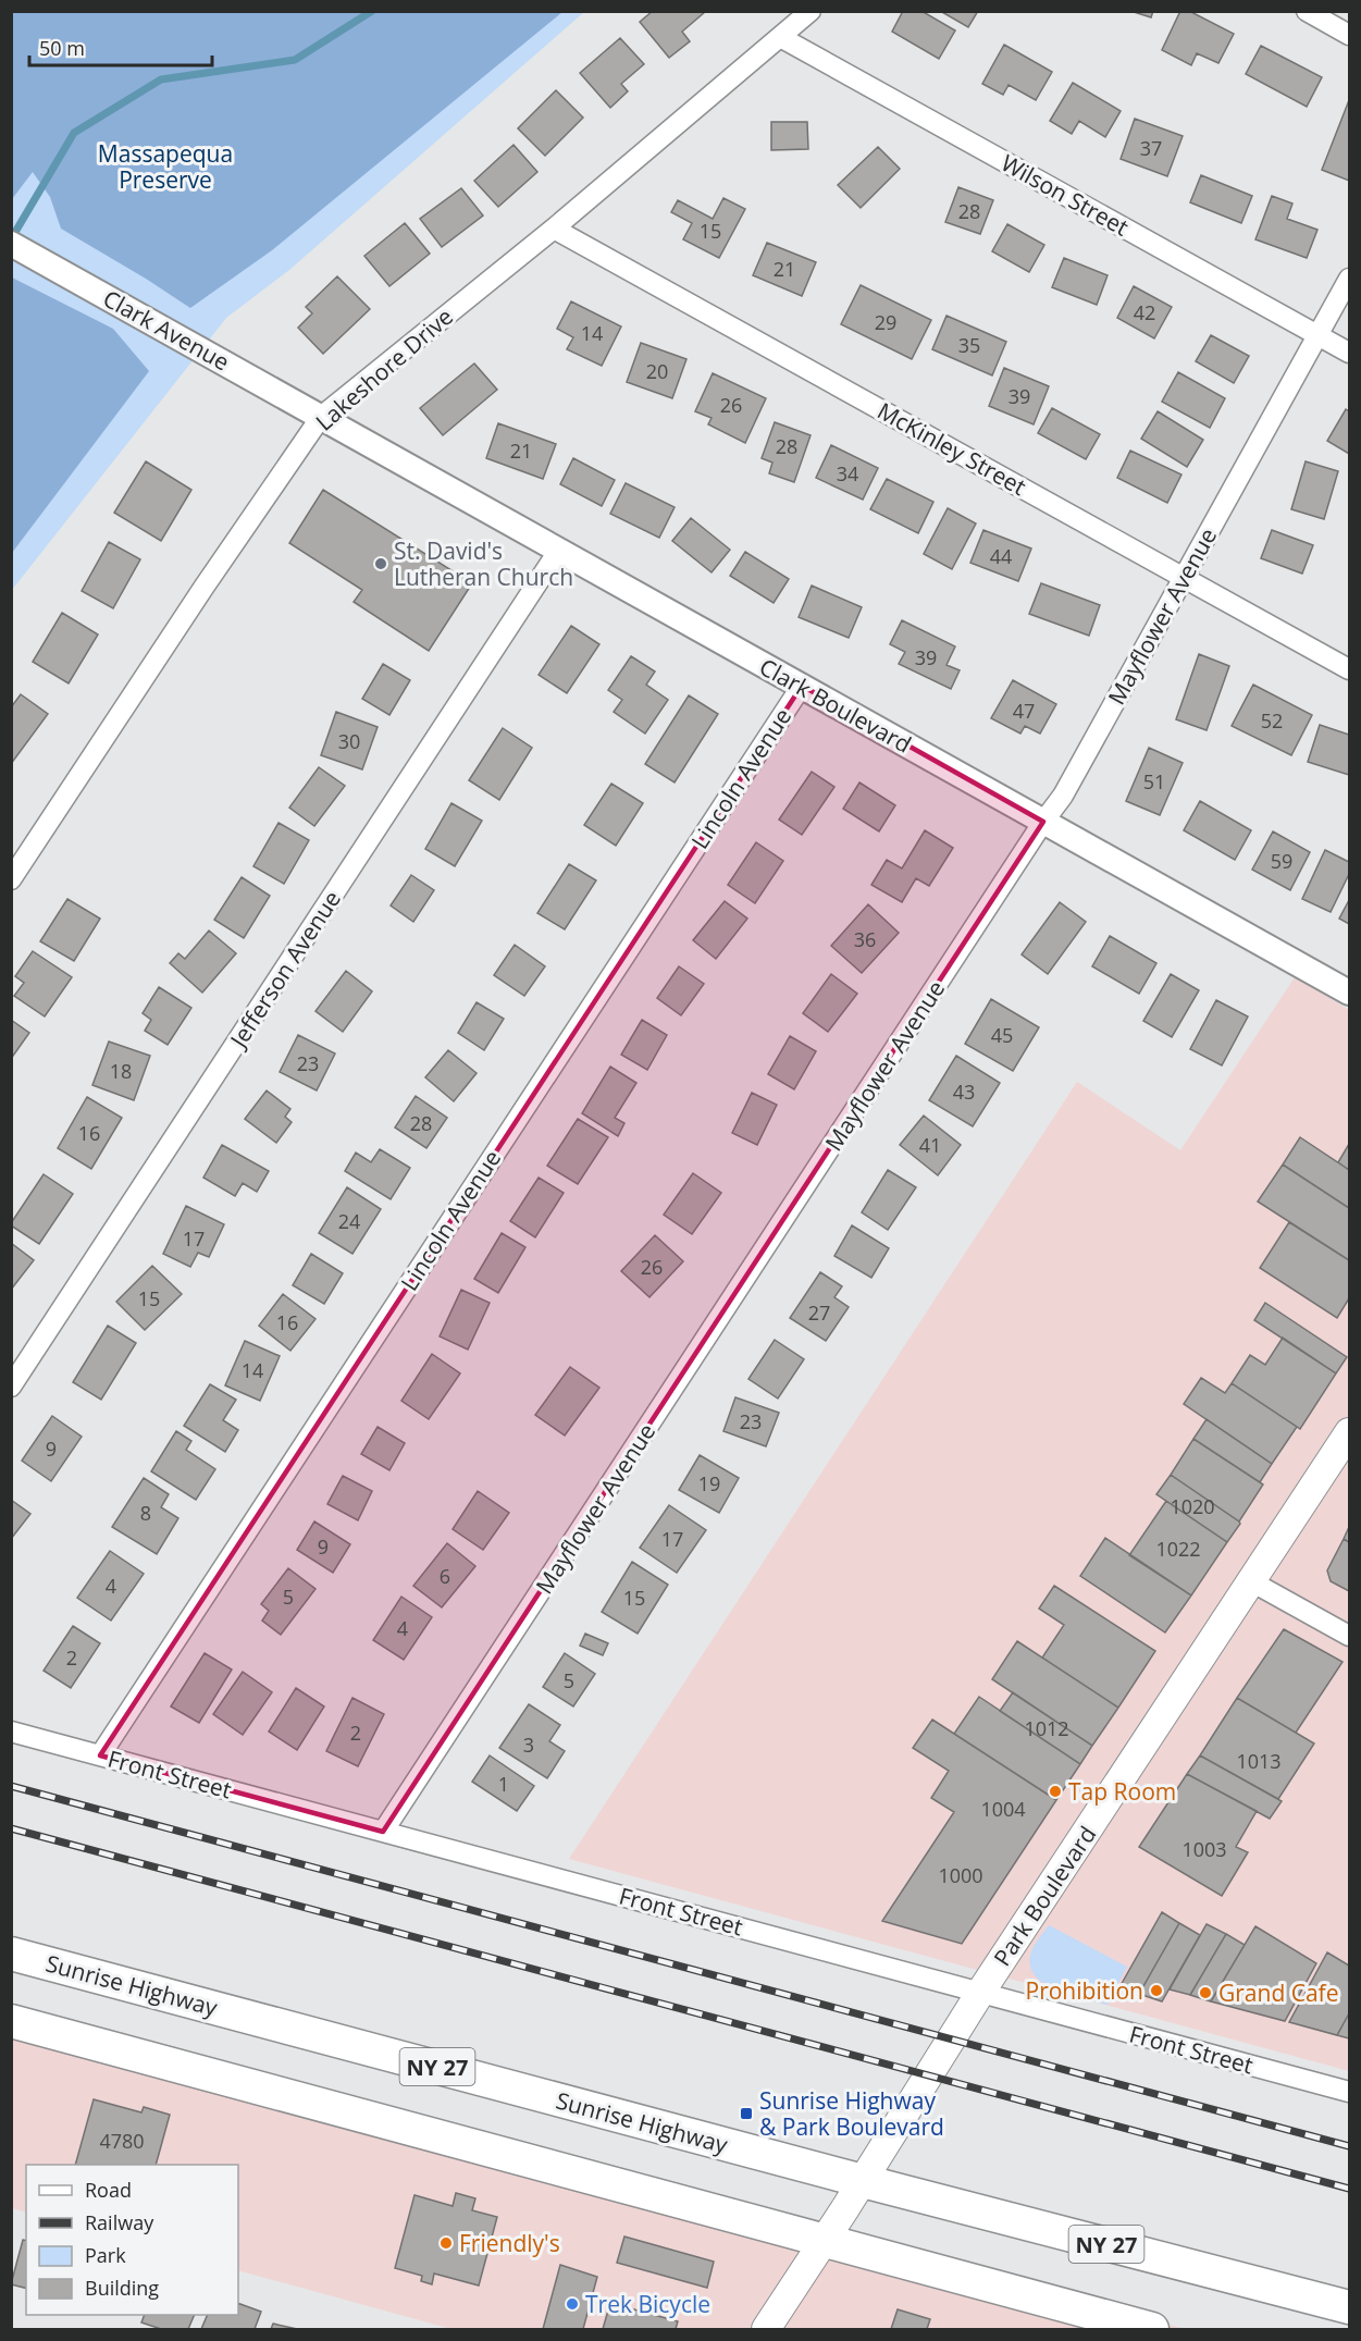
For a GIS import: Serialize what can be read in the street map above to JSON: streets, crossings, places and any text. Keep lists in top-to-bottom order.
{
  "streets": {
    "highway": ["Sunrise Highway", "NY 27"],
    "main road": ["Park Boulevard"],
    "street": [
      "Wilson Street",
      "Clark Avenue",
      "Lakeshore Drive",
      "McKinley Street",
      "Mayflower Avenue",
      "Clark Boulevard",
      "Lincoln Avenue",
      "Jefferson Avenue",
      "Front Street"
    ]
  },
  "crossings": [
    ["Wilson Street", "Lakeshore Drive"],
    ["Wilson Street", "Mayflower Avenue"],
    ["Clark Avenue", "Lakeshore Drive"],
    ["Clark Avenue", "Clark Boulevard"],
    ["Lakeshore Drive", "McKinley Street"],
    ["Lakeshore Drive", "Clark Boulevard"],
    ["McKinley Street", "Mayflower Avenue"],
    ["Mayflower Avenue", "Clark Boulevard"],
    ["Mayflower Avenue", "Front Street"],
    ["Clark Boulevard", "Lincoln Avenue"],
    ["Clark Boulevard", "Jefferson Avenue"],
    ["Lincoln Avenue", "Front Street"],
    ["Front Street", "Park Boulevard"],
    ["Park Boulevard", "Sunrise Highway"]
  ],
  "parks": ["Massapequa Preserve"],
  "places": {
    "other": [
      "St. David's Lutheran Church",
      "Tap Room",
      "Prohibition",
      "Grand Cafe",
      "Friendly's",
      "Trek Bicycle"
    ],
    "transit": ["Sunrise Highway & Park Boulevard"]
  },
  "house_numbers": [
    "37",
    "28",
    "15",
    "21",
    "42",
    "29",
    "14",
    "35",
    "20",
    "39",
    "26",
    "28",
    "21",
    "34",
    "44",
    "39",
    "47",
    "52",
    "30",
    "51",
    "59",
    "36",
    "45",
    "23",
    "18",
    "43",
    "28",
    "16",
    "41",
    "24",
    "17",
    "26",
    "15",
    "27",
    "16",
    "14",
    "23",
    "9",
    "19",
    "1020",
    "8",
    "17",
    "9",
    "1022",
    "6",
    "4",
    "5",
    "15",
    "4",
    "2",
    "5",
    "1012",
    "2",
    "3",
    "1013",
    "1",
    "1004",
    "1003",
    "1000",
    "4780"
  ],
  "legend": [
    "Road",
    "Railway",
    "Park",
    "Building"
  ],
  "scale_bar": "50 m"
}
